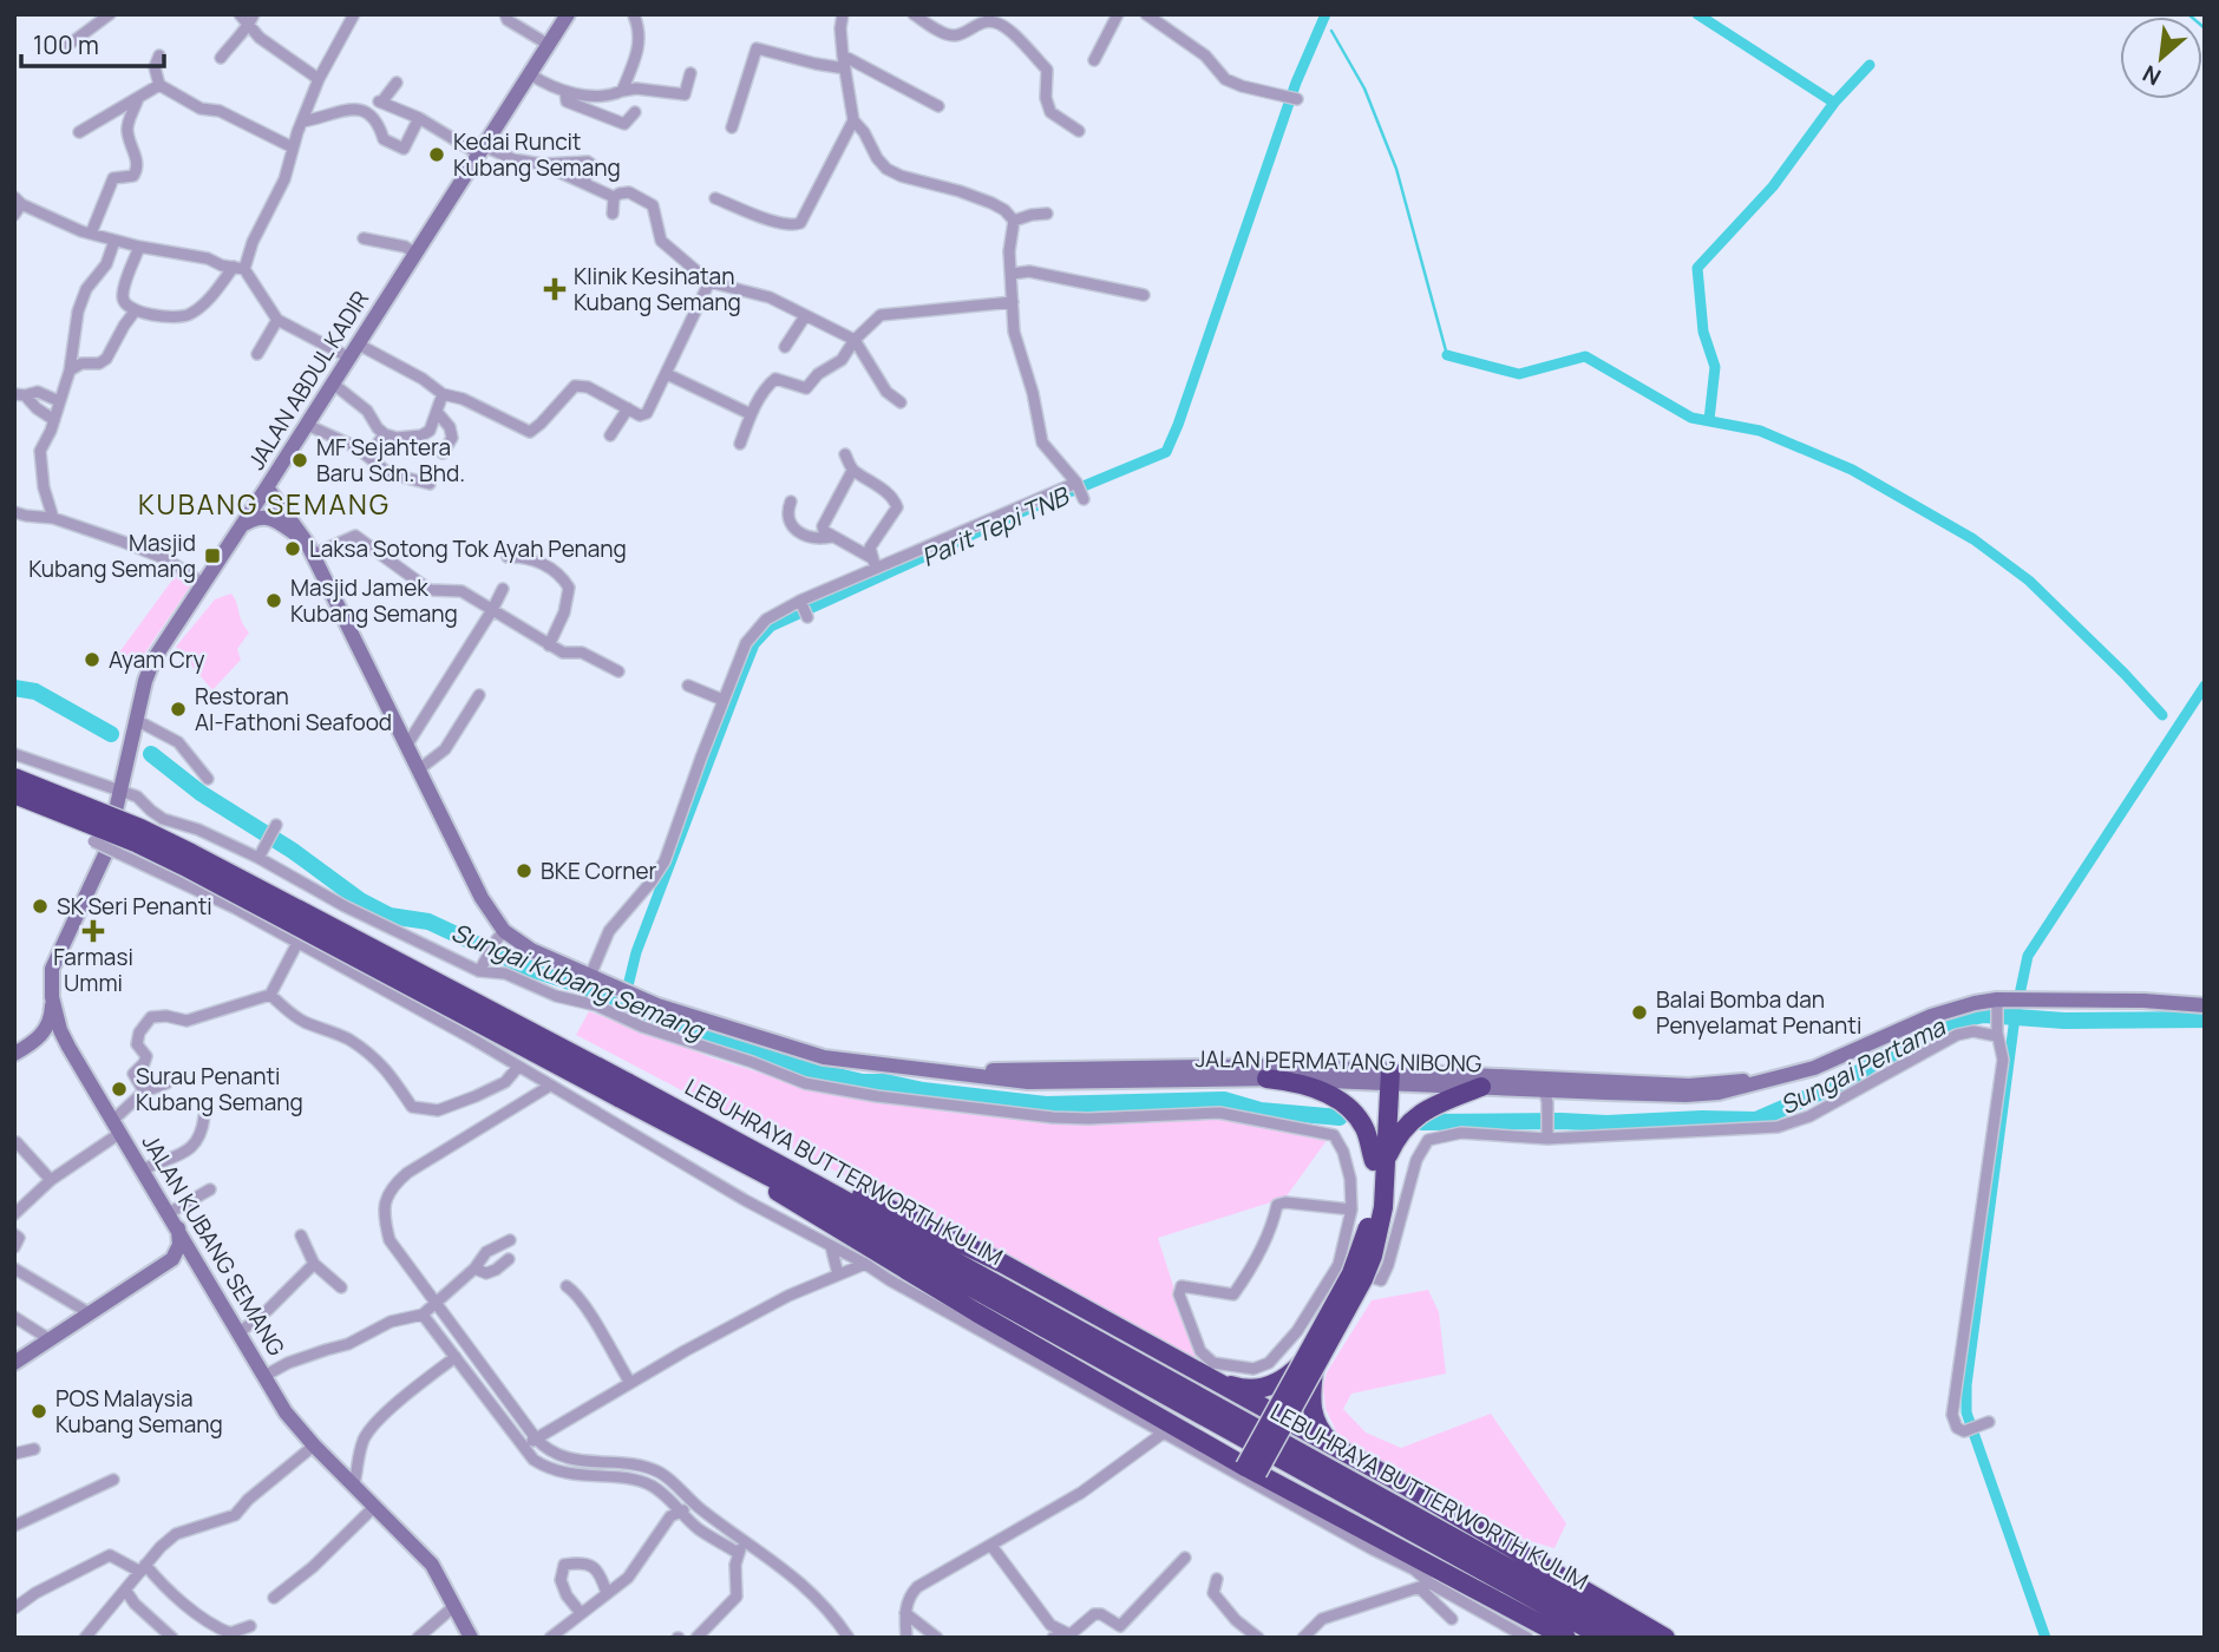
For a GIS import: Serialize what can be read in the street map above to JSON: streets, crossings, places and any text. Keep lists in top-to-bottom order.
{
  "streets": {
    "highway": ["LEBUHRAYA BUTTERWORTH KULIM"],
    "main road": ["JALAN ABDUL KADIR", "JALAN PERMATANG NIBONG", "JALAN KUBANG SEMANG"]
  },
  "crossings": [
    ["JALAN ABDUL KADIR", "JALAN PERMATANG NIBONG"],
    ["JALAN ABDUL KADIR", "JALAN KUBANG SEMANG"]
  ],
  "districts": ["KUBANG SEMANG"],
  "water": ["Parit Tepi TNB", "Sungai Kubang Semang", "Sungai Pertama"],
  "places": {
    "other": [
      "Kedai Runcit Kubang Semang",
      "MF Sejahtera Baru Sdn. Bhd.",
      "Laksa Sotong Tok Ayah Penang",
      "Masjid Jamek Kubang Semang",
      "Ayam Cry",
      "Restoran Al-Fathoni Seafood",
      "BKE Corner",
      "SK Seri Penanti",
      "Balai Bomba dan Penyelamat Penanti",
      "Surau Penanti Kubang Semang",
      "POS Malaysia Kubang Semang"
    ],
    "health": ["Klinik Kesihatan Kubang Semang", "Farmasi Ummi"],
    "transit": ["Masjid Kubang Semang"]
  },
  "scale_bar": "100 m",
  "north": "bottom left"
}
